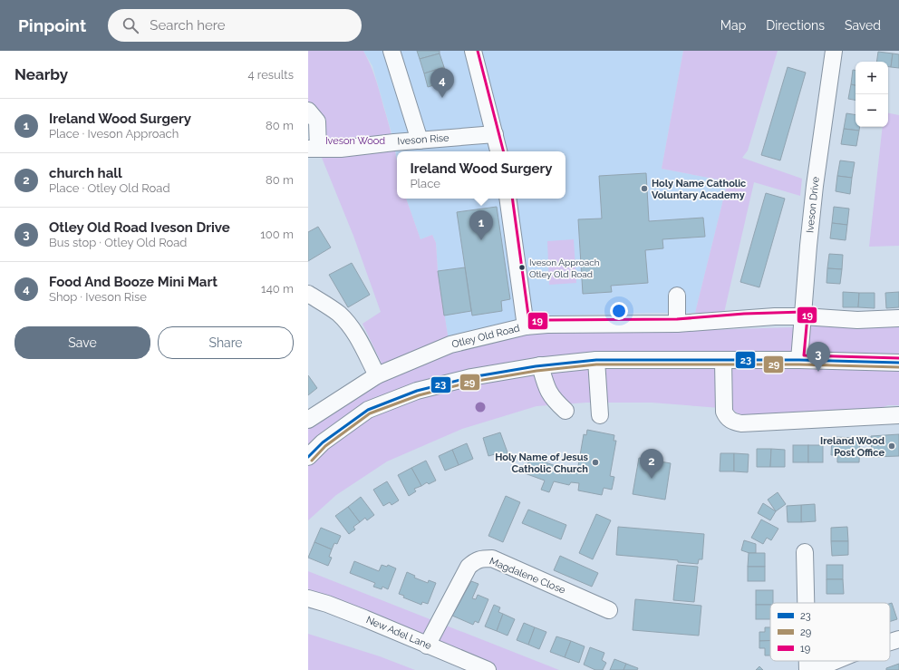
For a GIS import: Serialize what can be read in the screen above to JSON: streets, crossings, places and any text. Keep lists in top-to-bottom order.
{
  "streets": {
    "street": [
      "Iveson Rise",
      "Iveson Drive",
      "Otley Old Road",
      "Magdalene Close",
      "New Adel Lane"
    ]
  },
  "crossings": [
    ["Iveson Drive", "Otley Old Road"],
    ["Magdalene Close", "New Adel Lane"]
  ],
  "parks": ["Iveson Wood"],
  "places": [
    "Holy Name Catholic Voluntary Academy",
    "Iveson Approach Otley Old Road",
    "Ireland Wood Post Office",
    "Holy Name of Jesus Catholic Church"
  ],
  "lines": ["transit line 19", "transit line 23", "transit line 29"],
  "legend": ["23", "29", "19"],
  "page": {
    "header": "Pinpoint",
    "search": "Search here",
    "nav": ["Map", "Directions", "Saved"],
    "heading": ["Nearby", "4 results"],
    "map_buttons": ["+", "−"],
    "pins": [
      "4",
      "1",
      "3",
      "2"
    ],
    "list": [
      {
        "mark": "1",
        "name": "Ireland Wood Surgery",
        "note": "Place · Iveson Approach",
        "value": "80 m"
      },
      {
        "mark": "2",
        "name": "church hall",
        "note": "Place · Otley Old Road",
        "value": "80 m"
      },
      {
        "mark": "3",
        "name": "Otley Old Road Iveson Drive",
        "note": "Bus stop · Otley Old Road",
        "value": "100 m"
      },
      {
        "mark": "4",
        "name": "Food And Booze Mini Mart",
        "note": "Shop · Iveson Rise",
        "value": "140 m"
      }
    ],
    "popup": ["Ireland Wood Surgery", "Place"],
    "buttons": ["Save", "Share"]
  }
}
